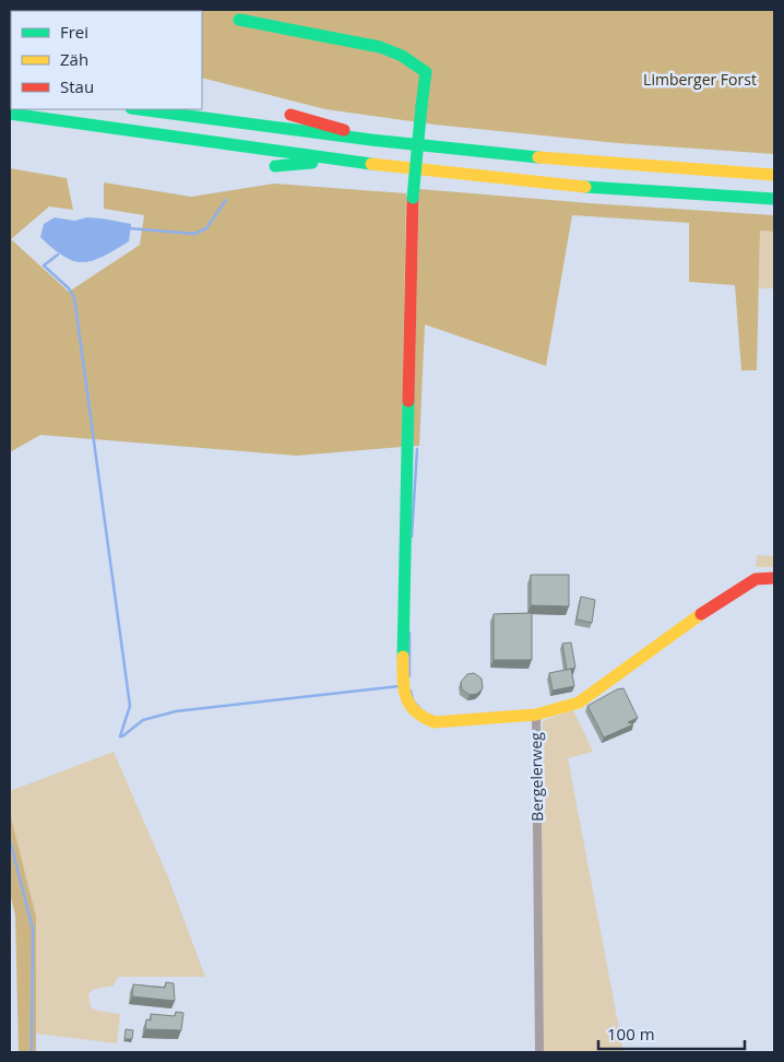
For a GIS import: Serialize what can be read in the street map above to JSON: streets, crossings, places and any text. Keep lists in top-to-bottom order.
{
  "streets": {
    "main road": ["Bergelerweg"]
  },
  "parks": ["Limberger Forst"],
  "legend": ["Frei", "Zäh", "Stau"],
  "scale_bar": "100 m"
}
